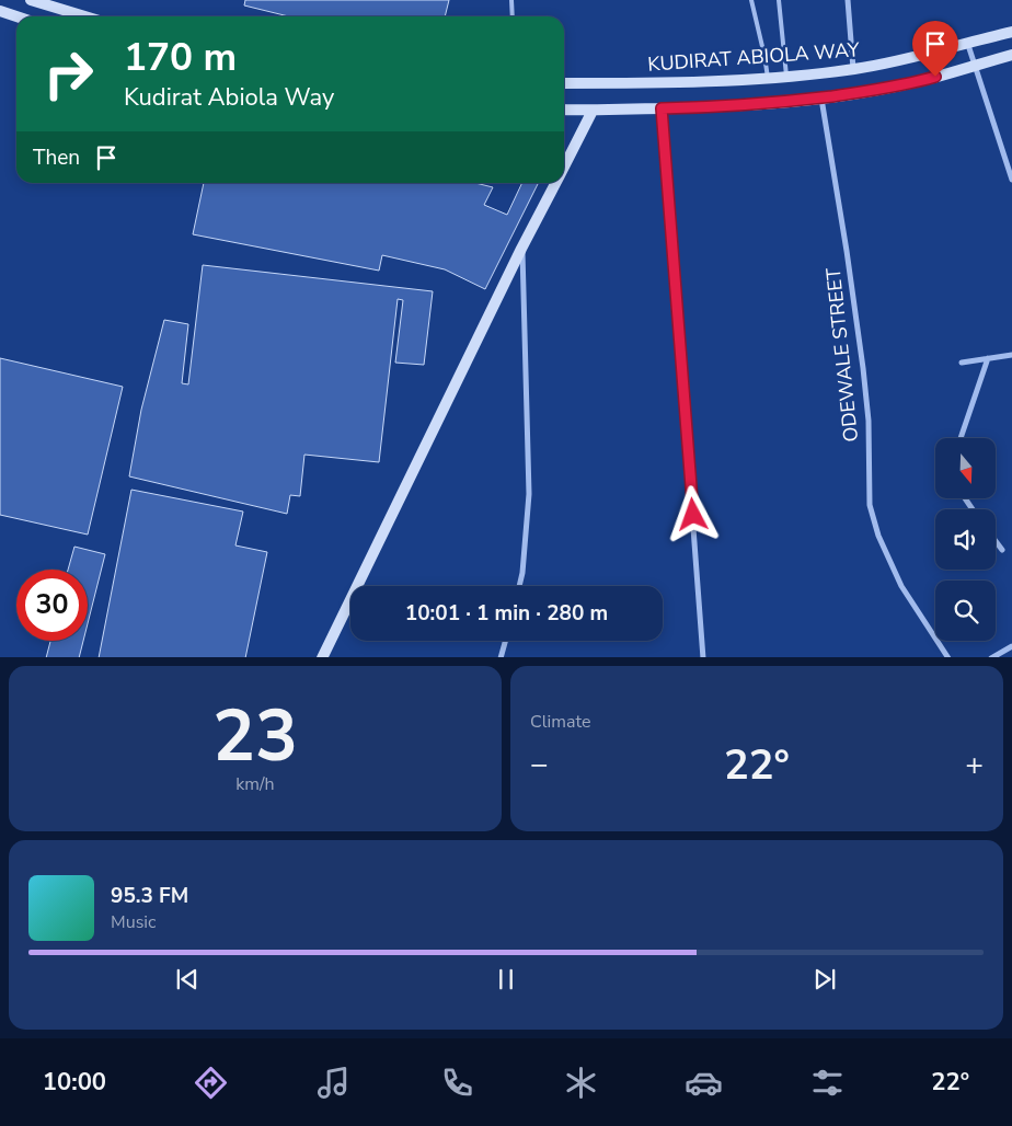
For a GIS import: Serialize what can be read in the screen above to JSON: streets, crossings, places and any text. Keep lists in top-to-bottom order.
{
  "streets": {
    "main road": ["KUDIRAT ABIOLA WAY"],
    "street": ["ODEWALE STREET"]
  },
  "north": "bottom",
  "page": {
    "turn": ["170 m", "Kudirat Abiola Way"],
    "then": "Then",
    "limit": "30",
    "trip": "10:01 · 1 min · 280 m",
    "tile": [
      ["23", "km/h"],
      "Climate"
    ],
    "heat": ["−", "22°", "+"],
    "song": ["95.3 FM", "Music"],
    "tabs": ["10:00", "22°"]
  }
}
